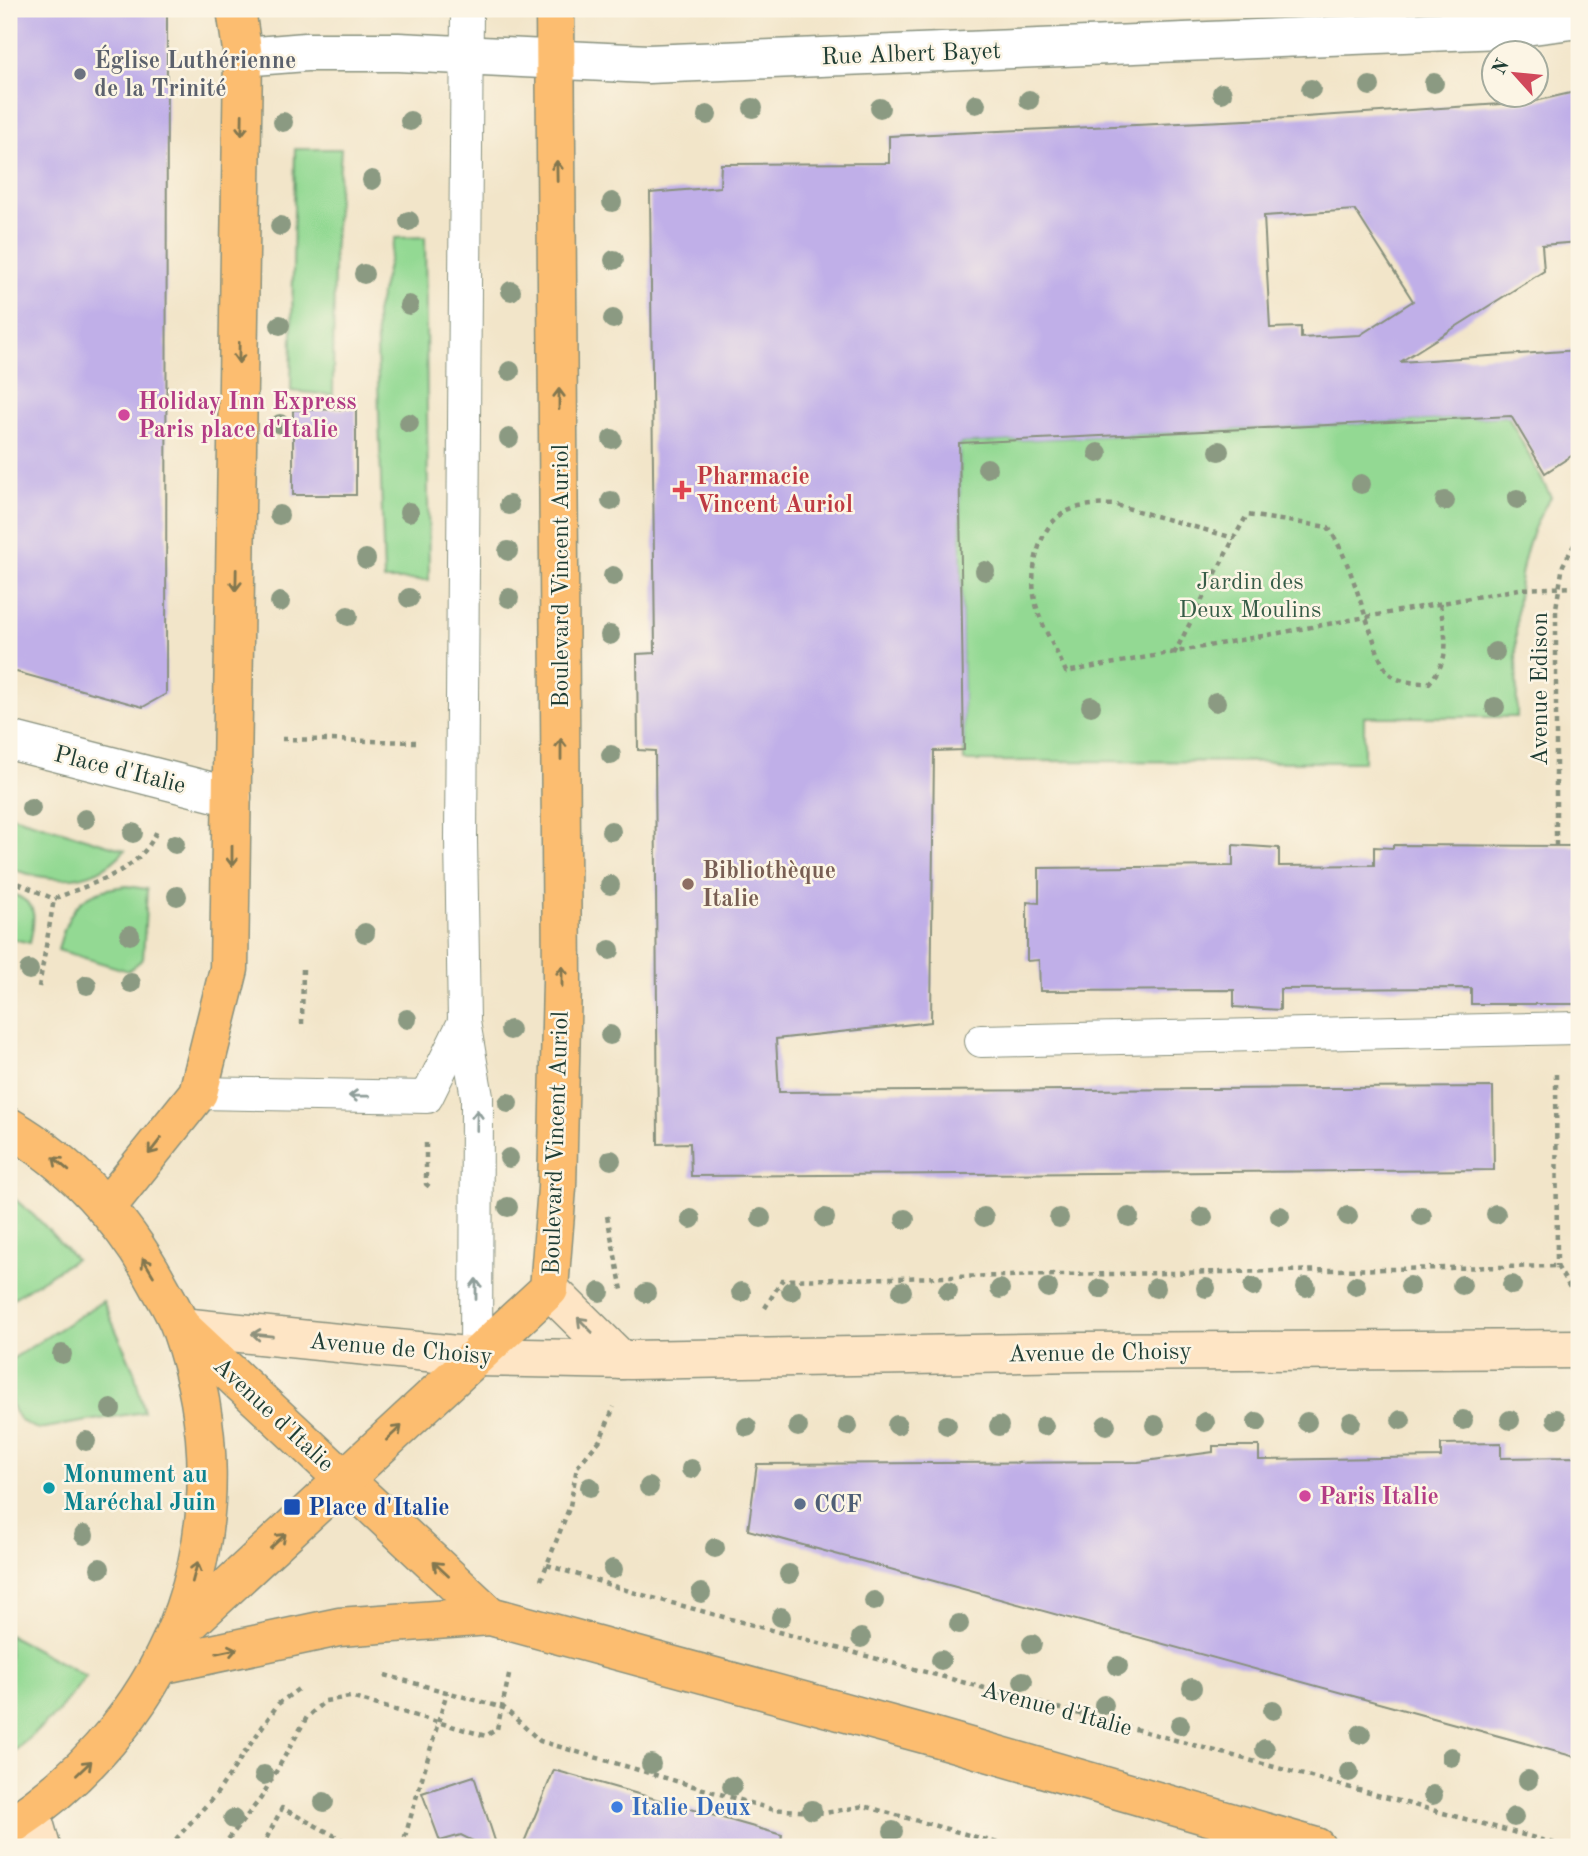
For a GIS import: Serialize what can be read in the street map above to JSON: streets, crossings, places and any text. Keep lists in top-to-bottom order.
{
  "streets": {
    "main road": ["Boulevard Vincent Auriol", "Avenue de Choisy", "Avenue d'Italie"],
    "street": ["Rue Albert Bayet", "Place d'Italie"],
    "path": ["Avenue Edison"]
  },
  "crossings": [
    ["Rue Albert Bayet", "Boulevard Vincent Auriol"],
    ["Boulevard Vincent Auriol", "Avenue de Choisy"],
    ["Boulevard Vincent Auriol", "Avenue d'Italie"],
    ["Avenue de Choisy", "Avenue d'Italie"]
  ],
  "parks": ["Jardin des Deux Moulins"],
  "places": {
    "other": [
      "Église Luthérienne de la Trinité",
      "Holiday Inn Express Paris place d'Italie",
      "Bibliothèque Italie",
      "Monument au Maréchal Juin",
      "Paris Italie",
      "CCF",
      "Italie Deux"
    ],
    "health": ["Pharmacie Vincent Auriol"],
    "transit": ["Place d'Italie"]
  },
  "north": "top left"
}
